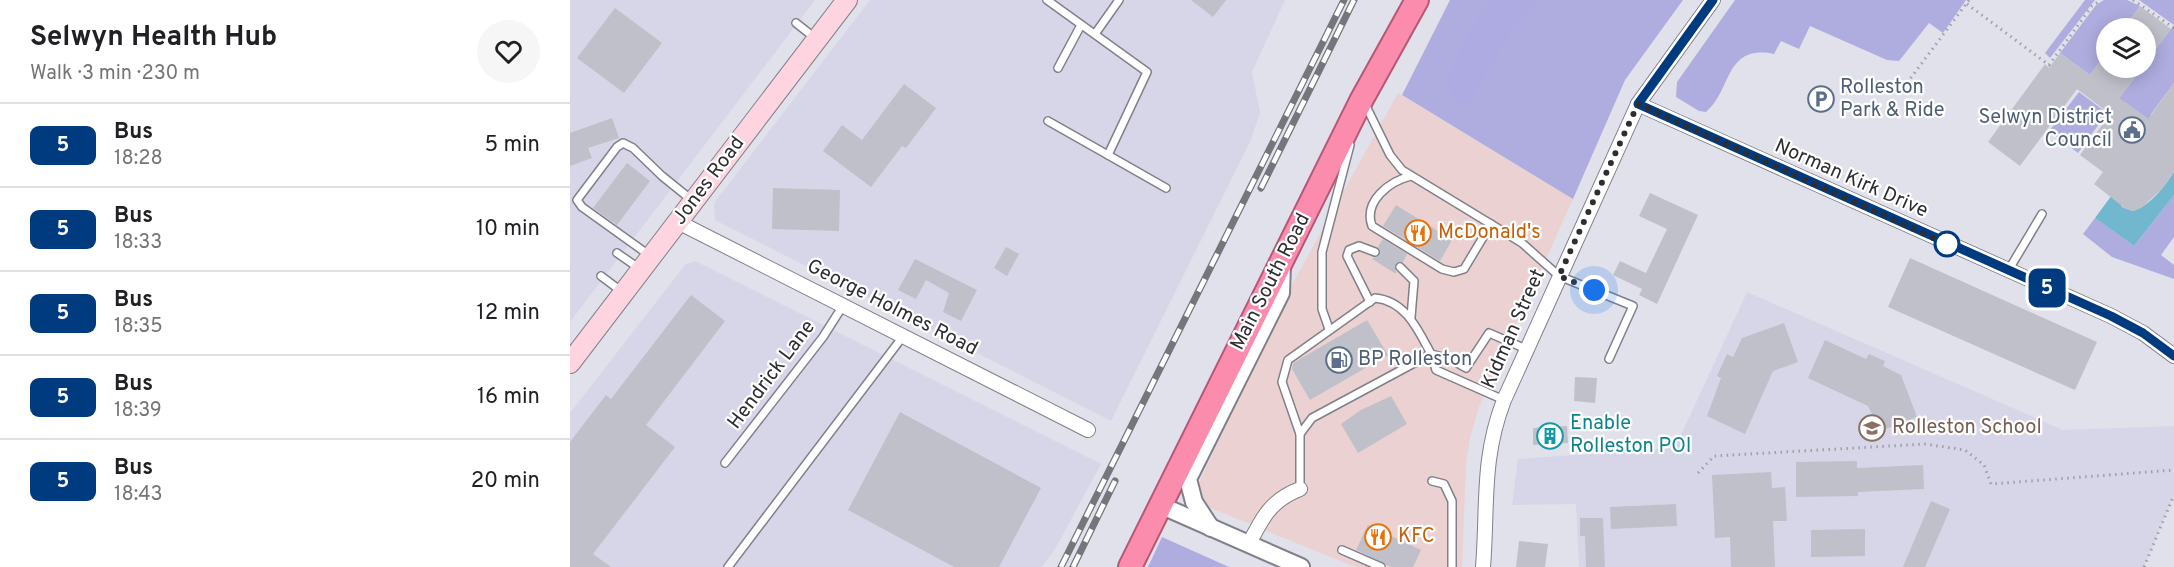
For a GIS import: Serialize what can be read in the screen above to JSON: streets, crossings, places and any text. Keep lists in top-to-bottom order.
{
  "streets": {
    "highway": ["Main South Road"],
    "main road": ["Jones Road"],
    "street": ["Norman Kirk Drive", "George Holmes Road", "Kidman Street"],
    "lane": ["Hendrick Lane"]
  },
  "crossings": [
    ["Norman Kirk Drive", "Kidman Street"],
    ["Jones Road", "George Holmes Road"],
    ["George Holmes Road", "Hendrick Lane"]
  ],
  "places": {
    "parking": ["Rolleston Park & Ride"],
    "public building": ["Selwyn District Council"],
    "restaurant": ["McDonald's", "KFC"],
    "fuel station": ["BP Rolleston"],
    "school or university": ["Rolleston School"],
    "building": ["Enable Rolleston POI"]
  },
  "lines": ["bus line 5"],
  "page": {
    "heading": ["Selwyn Health Hub", "Walk · 3 min · 230 m"],
    "on_map": "5",
    "list": [
      {
        "mark": "5",
        "name": "Bus",
        "note": "18:28",
        "value": "5 min"
      },
      {
        "mark": "5",
        "name": "Bus",
        "note": "18:33",
        "value": "10 min"
      },
      {
        "mark": "5",
        "name": "Bus",
        "note": "18:35",
        "value": "12 min"
      },
      {
        "mark": "5",
        "name": "Bus",
        "note": "18:39",
        "value": "16 min"
      },
      {
        "mark": "5",
        "name": "Bus",
        "note": "18:43",
        "value": "20 min"
      }
    ]
  }
}
